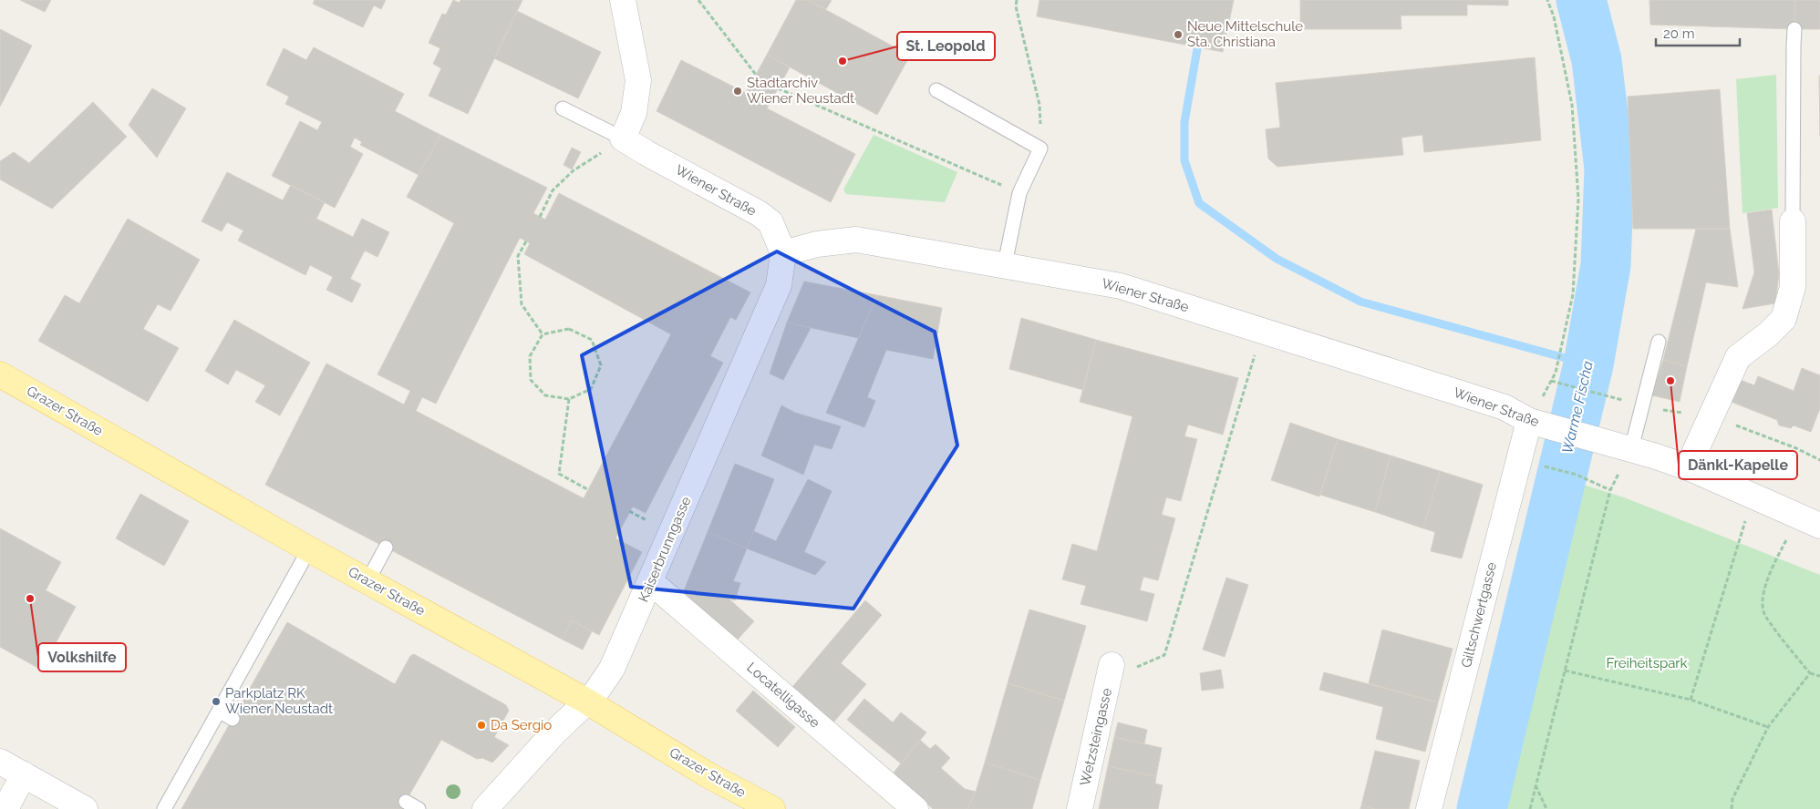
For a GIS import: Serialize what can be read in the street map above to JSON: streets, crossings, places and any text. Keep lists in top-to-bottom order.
{
  "streets": {
    "main road": ["Grazer Straße"],
    "street": [
      "Wiener Straße",
      "Kaiserbrunngasse",
      "Giltschwertgasse",
      "Locatelligasse",
      "Wetzsteingasse"
    ]
  },
  "crossings": [
    ["Wiener Straße", "Kaiserbrunngasse"],
    ["Wiener Straße", "Giltschwertgasse"],
    ["Grazer Straße", "Kaiserbrunngasse"],
    ["Kaiserbrunngasse", "Locatelligasse"]
  ],
  "water": ["Warme Fischa"],
  "parks": ["Freiheitspark"],
  "places": [
    "Neue Mittelschule Sta. Christiana",
    "St. Leopold",
    "Stadtarchiv Wiener Neustadt",
    "Dänkl-Kapelle",
    "Volkshilfe",
    "Parkplatz RK Wiener Neustadt",
    "Da Sergio"
  ],
  "scale_bar": "20 m"
}
